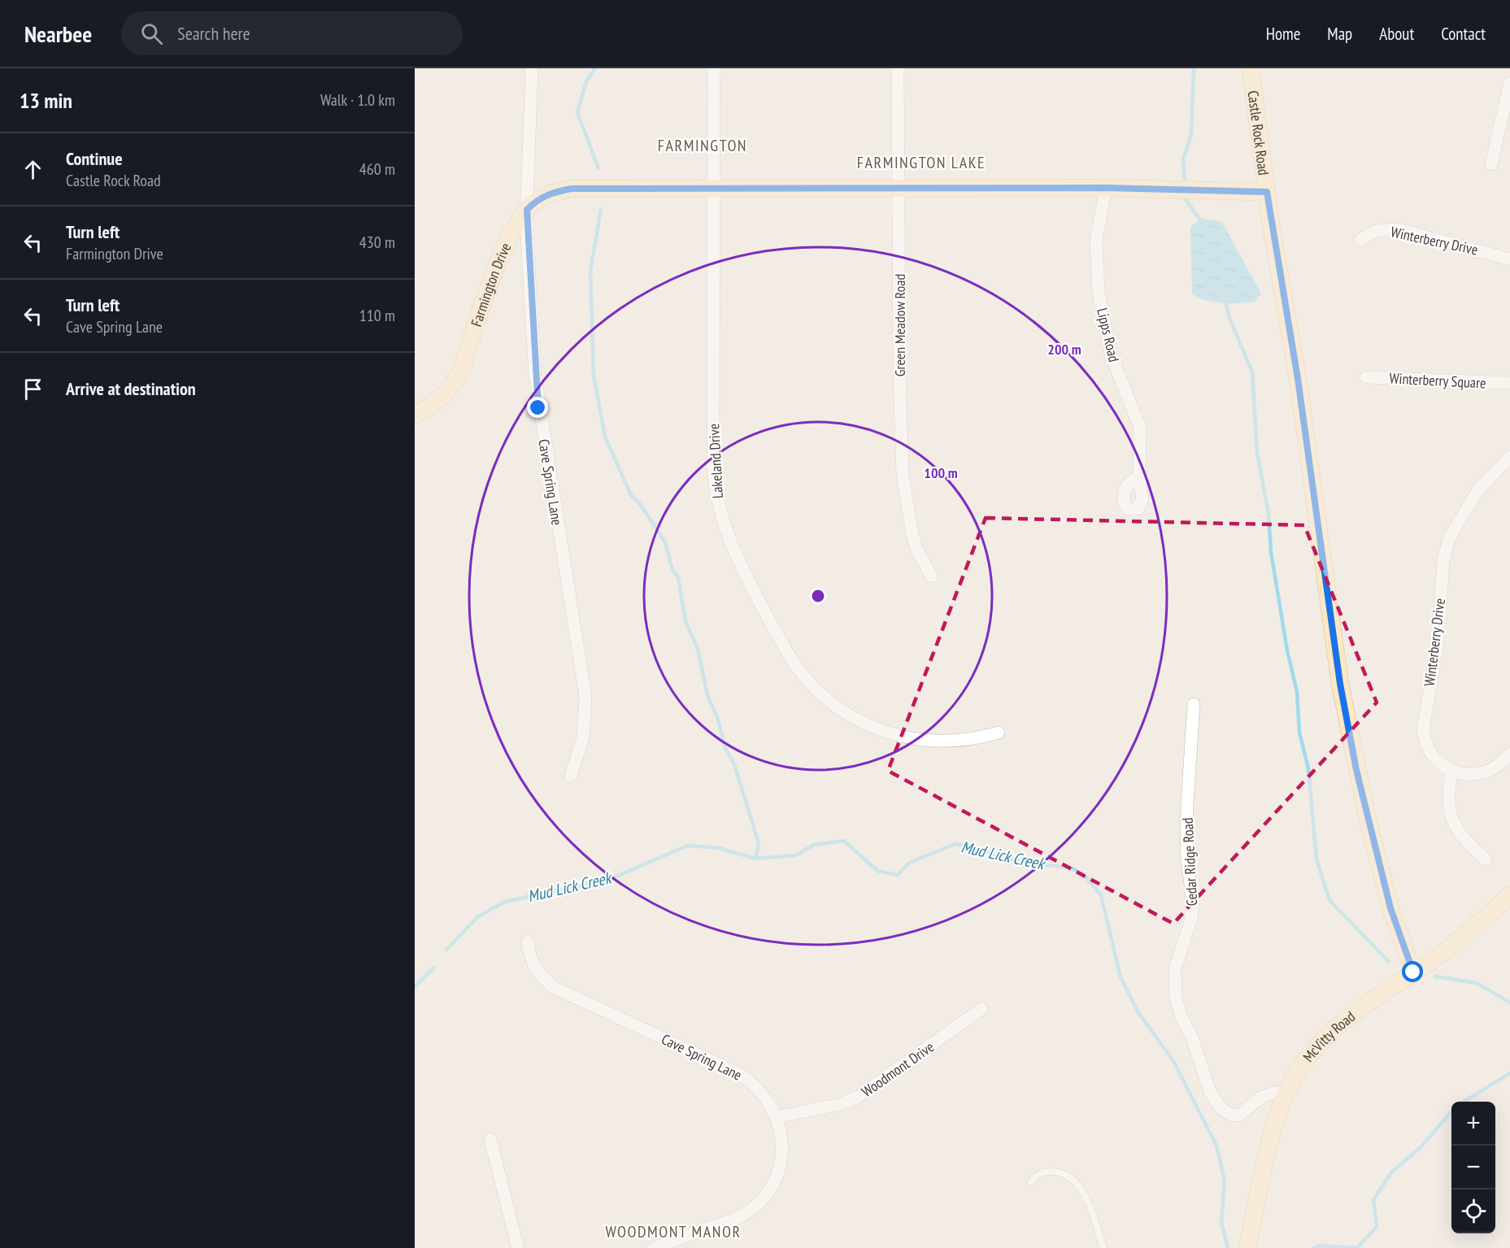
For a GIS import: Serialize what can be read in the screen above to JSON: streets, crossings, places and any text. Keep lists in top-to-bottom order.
{
  "streets": {
    "street": [
      "Castle Rock Road",
      "Winterberry Drive",
      "Farmington Drive",
      "Green Meadow Road",
      "Lipps Road",
      "Winterberry Square",
      "Lakeland Drive",
      "Cave Spring Lane",
      "Cedar Ridge Road",
      "McVitty Road",
      "Woodmont Drive"
    ]
  },
  "crossings": [
    ["Castle Rock Road", "Farmington Drive"],
    ["Castle Rock Road", "McVitty Road"],
    ["Farmington Drive", "Green Meadow Road"],
    ["Farmington Drive", "Lipps Road"],
    ["Farmington Drive", "Lakeland Drive"],
    ["Farmington Drive", "Cave Spring Lane"],
    ["Cave Spring Lane", "Woodmont Drive"],
    ["Cedar Ridge Road", "McVitty Road"]
  ],
  "districts": ["FARMINGTON", "FARMINGTON LAKE", "WOODMONT MANOR"],
  "water": ["Mud Lick Creek"],
  "page": {
    "header": "Nearbee",
    "search": "Search here",
    "nav": [
      "Home",
      "Map",
      "About",
      "Contact"
    ],
    "heading": ["13 min", "Walk · 1.0 km"],
    "list": [
      ["Continue", "Castle Rock Road", "460 m"],
      ["Turn left", "Farmington Drive", "430 m"],
      ["Turn left", "Cave Spring Lane", "110 m"],
      "Arrive at destination"
    ],
    "map_buttons": ["+", "−"]
  },
  "rings": ["200 m", "100 m"]
}
